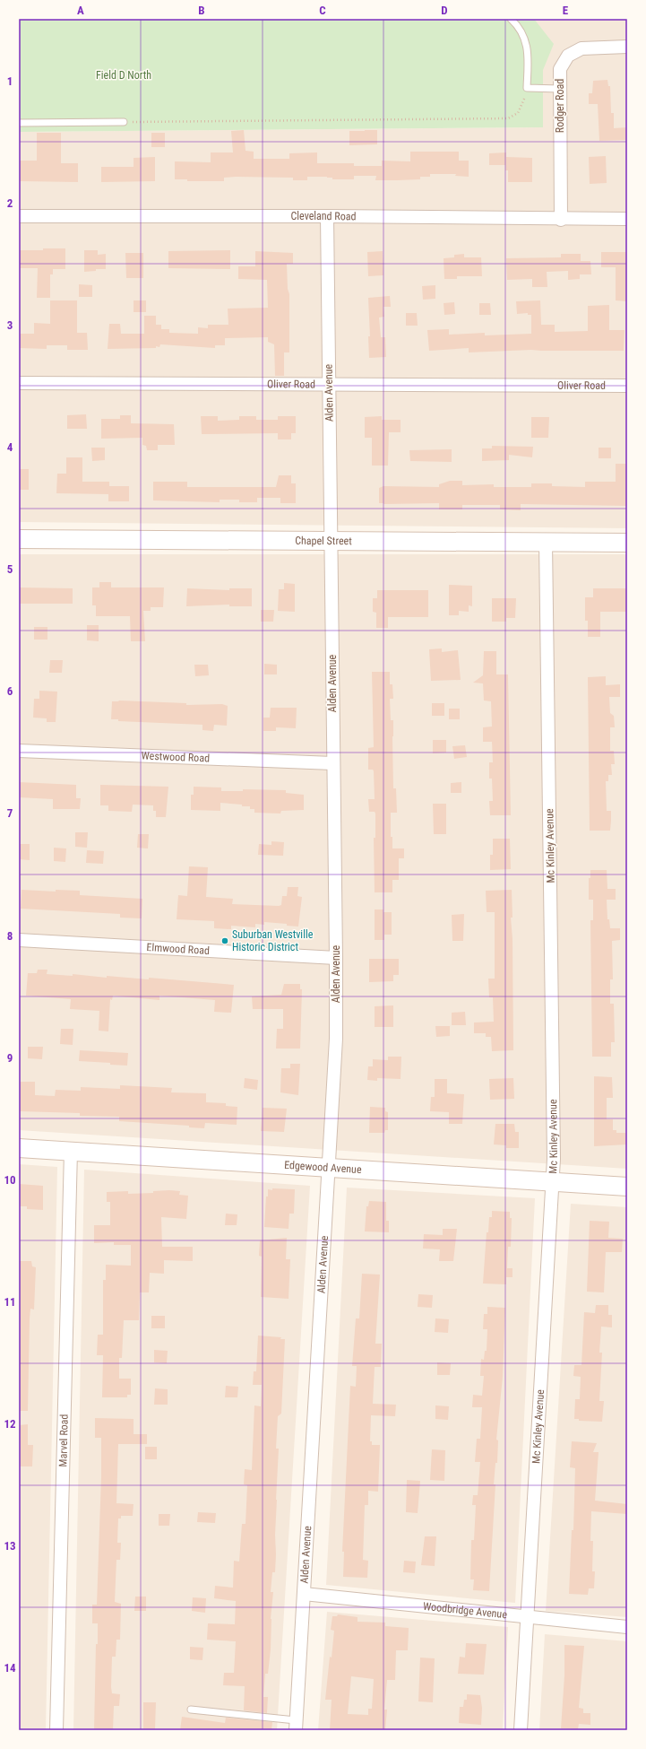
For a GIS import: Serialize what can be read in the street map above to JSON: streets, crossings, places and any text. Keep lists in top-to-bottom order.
{
  "streets": {
    "street": [
      "Rodger Road",
      "Cleveland Road",
      "Oliver Road",
      "Alden Avenue",
      "Chapel Street",
      "Westwood Road",
      "Mc Kinley Avenue",
      "Elmwood Road",
      "Edgewood Avenue",
      "Marvel Road",
      "Woodbridge Avenue"
    ]
  },
  "crossings": [
    ["Rodger Road", "Cleveland Road"],
    ["Cleveland Road", "Alden Avenue"],
    ["Oliver Road", "Alden Avenue"],
    ["Alden Avenue", "Chapel Street"],
    ["Alden Avenue", "Westwood Road"],
    ["Alden Avenue", "Elmwood Road"],
    ["Alden Avenue", "Edgewood Avenue"],
    ["Alden Avenue", "Woodbridge Avenue"],
    ["Chapel Street", "Mc Kinley Avenue"],
    ["Mc Kinley Avenue", "Edgewood Avenue"],
    ["Mc Kinley Avenue", "Woodbridge Avenue"],
    ["Edgewood Avenue", "Marvel Road"]
  ],
  "parks": ["Field D North"],
  "places": ["Suburban Westville Historic District"],
  "grid": {
    "columns": [
      "A",
      "B",
      "C",
      "D",
      "E"
    ],
    "rows": [
      "1",
      "2",
      "3",
      "4",
      "5",
      "6",
      "7",
      "8",
      "9",
      "10",
      "11",
      "12",
      "13",
      "14"
    ]
  }
}
